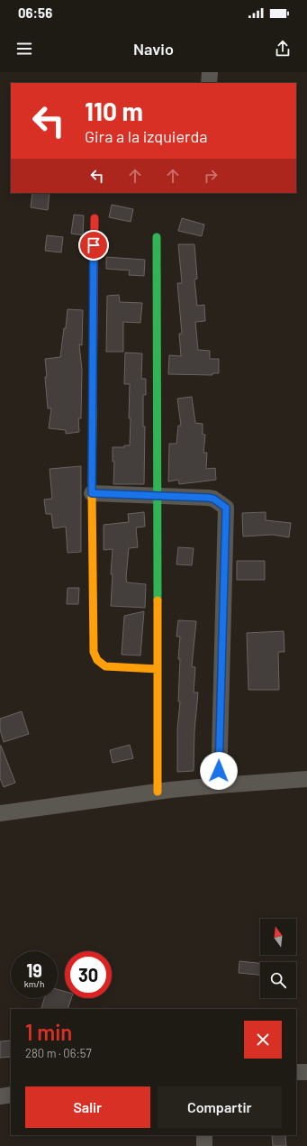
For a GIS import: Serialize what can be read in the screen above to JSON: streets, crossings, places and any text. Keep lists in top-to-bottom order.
{
  "north": "top",
  "page": {
    "status": "06:56",
    "header": "Navio",
    "turn": ["110 m", "Gira a la izquierda"],
    "speed": "19 km/h",
    "limit": "30",
    "heading": ["1 min", "280 m · 06:57"],
    "buttons": ["Salir", "Compartir"]
  }
}
